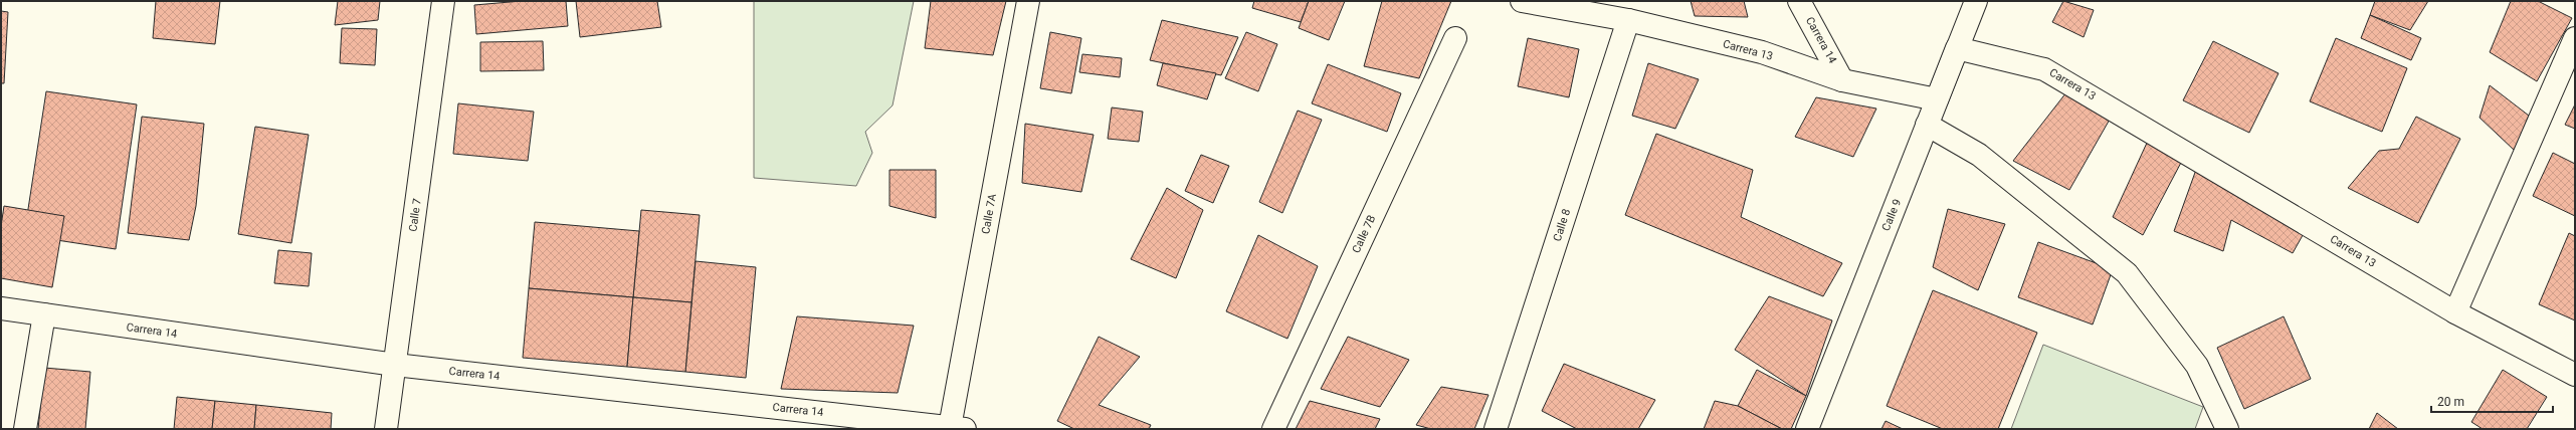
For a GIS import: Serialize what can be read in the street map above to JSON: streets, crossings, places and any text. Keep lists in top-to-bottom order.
{
  "streets": {
    "street": [
      "Carrera 14",
      "Carrera 13",
      "Calle 7A",
      "Calle 7",
      "Calle 9",
      "Calle 8",
      "Calle 7B"
    ]
  },
  "crossings": [
    ["Carrera 14", "Carrera 13"],
    ["Carrera 14", "Calle 7A"],
    ["Carrera 14", "Calle 7"],
    ["Carrera 13", "Calle 9"],
    ["Carrera 13", "Calle 8"]
  ],
  "scale_bar": "20 m"
}
